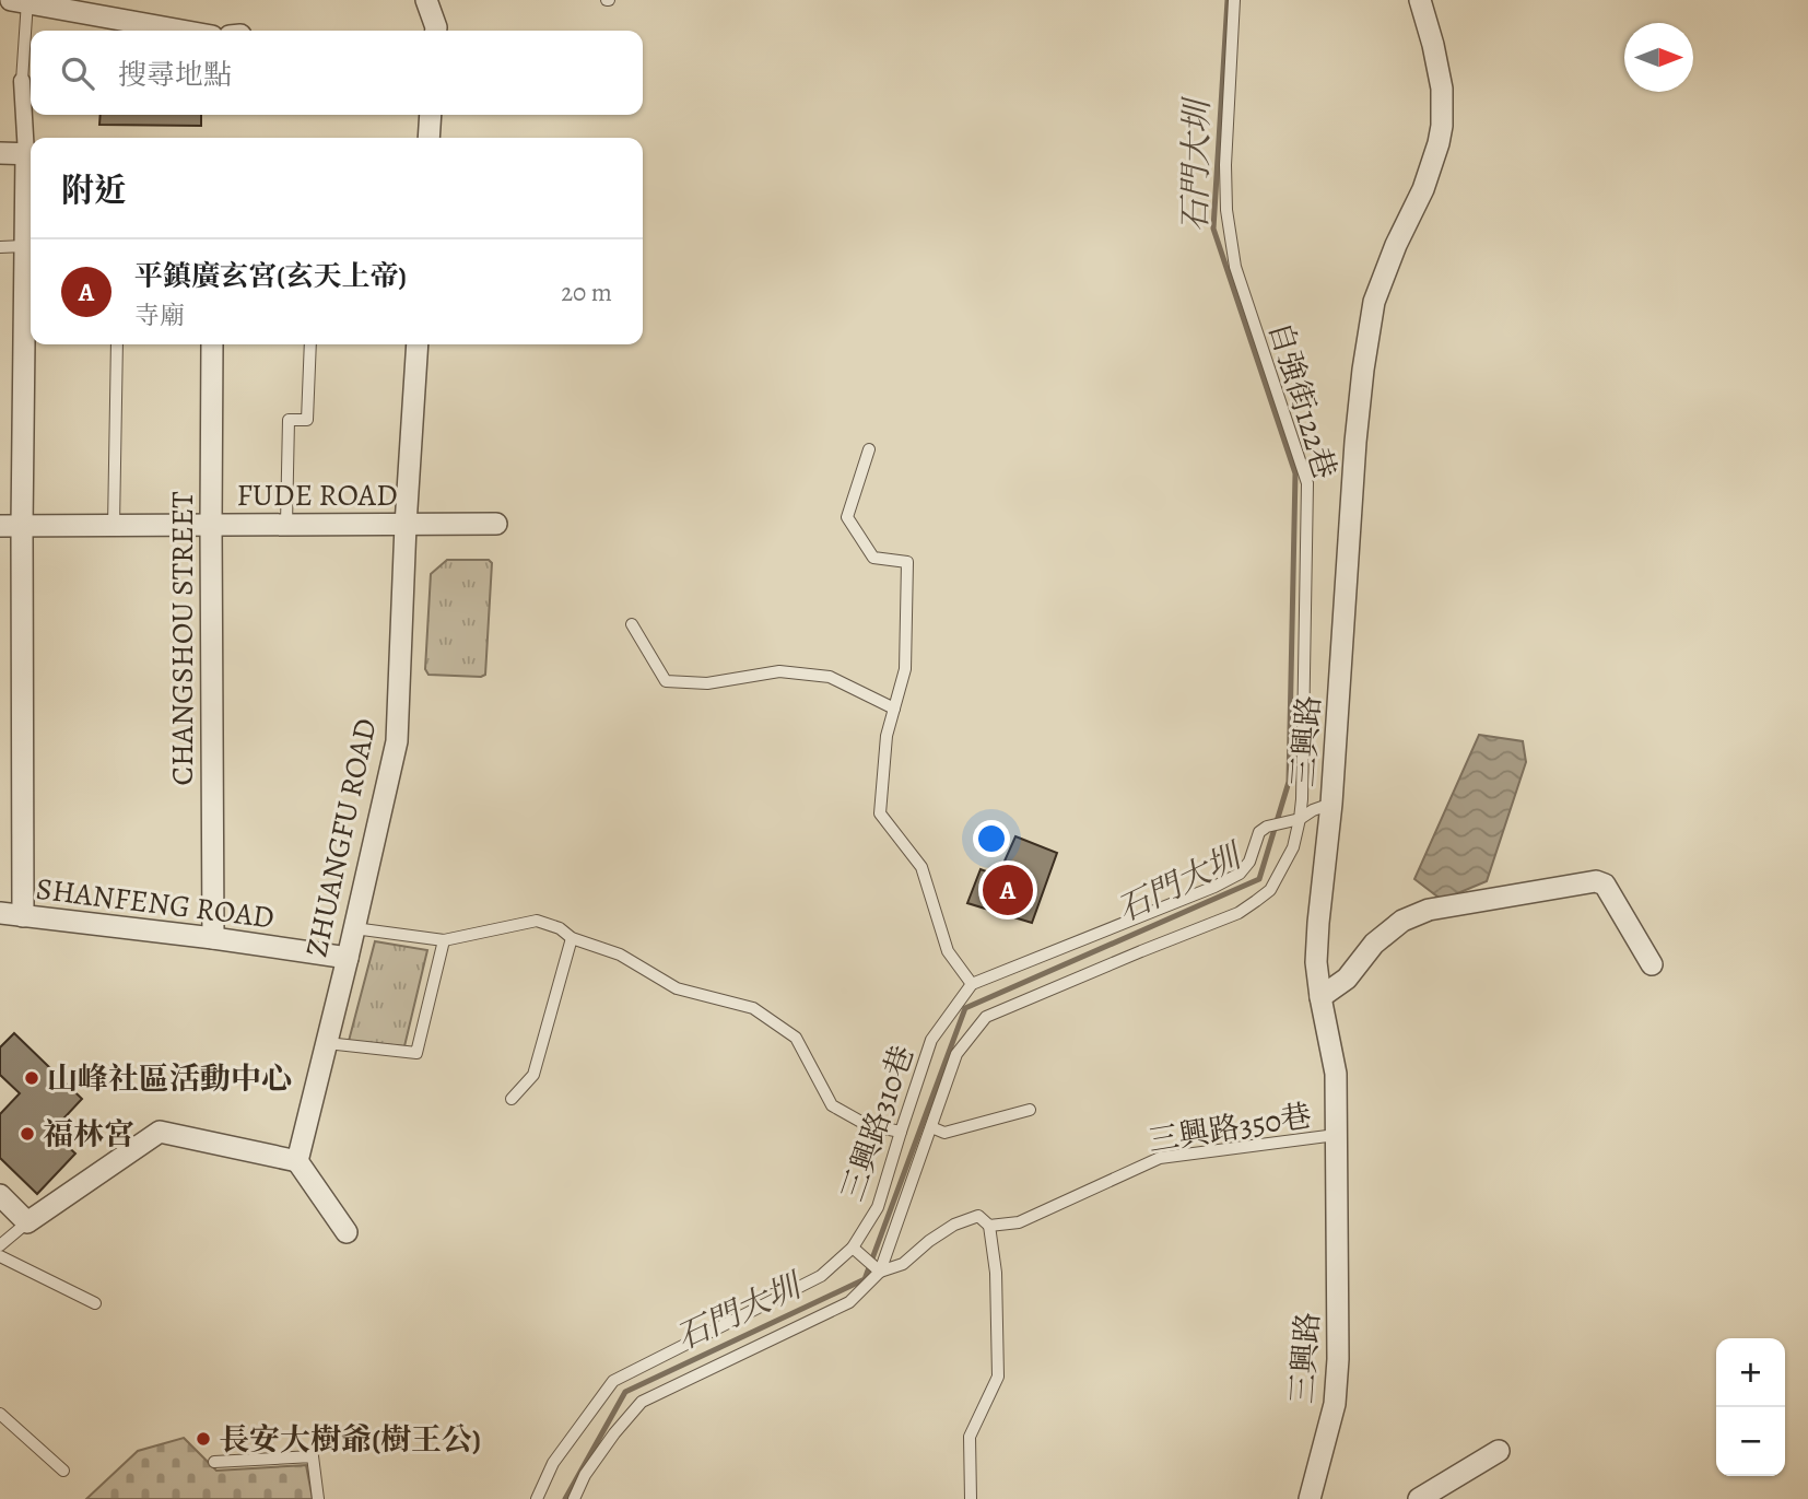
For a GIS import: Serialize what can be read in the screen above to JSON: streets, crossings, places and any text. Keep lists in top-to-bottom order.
{
  "streets": {
    "street": [
      "FUDE ROAD",
      "CHANGSHOU STREET",
      "三興路",
      "ZHUANGFU ROAD",
      "SHANFENG ROAD"
    ],
    "lane": ["自強街122巷", "三興路310巷", "三興路350巷"]
  },
  "crossings": [
    ["自強街122巷", "三興路310巷"],
    ["FUDE ROAD", "CHANGSHOU STREET"],
    ["FUDE ROAD", "ZHUANGFU ROAD"],
    ["CHANGSHOU STREET", "SHANFENG ROAD"],
    ["三興路", "三興路350巷"],
    ["ZHUANGFU ROAD", "SHANFENG ROAD"],
    ["三興路310巷", "三興路350巷"]
  ],
  "water": ["石門大圳"],
  "places": ["山峰社區活動中心", "福林宮", "長安大樹爺(樹王公)"],
  "north": "right",
  "page": {
    "search": "搜尋地點",
    "heading": "附近",
    "list": [
      {
        "mark": "A",
        "name": "平鎮廣玄宮(玄天上帝)",
        "note": "寺廟",
        "value": "20 m"
      }
    ],
    "pins": "A",
    "map_buttons": ["+", "−"]
  }
}
